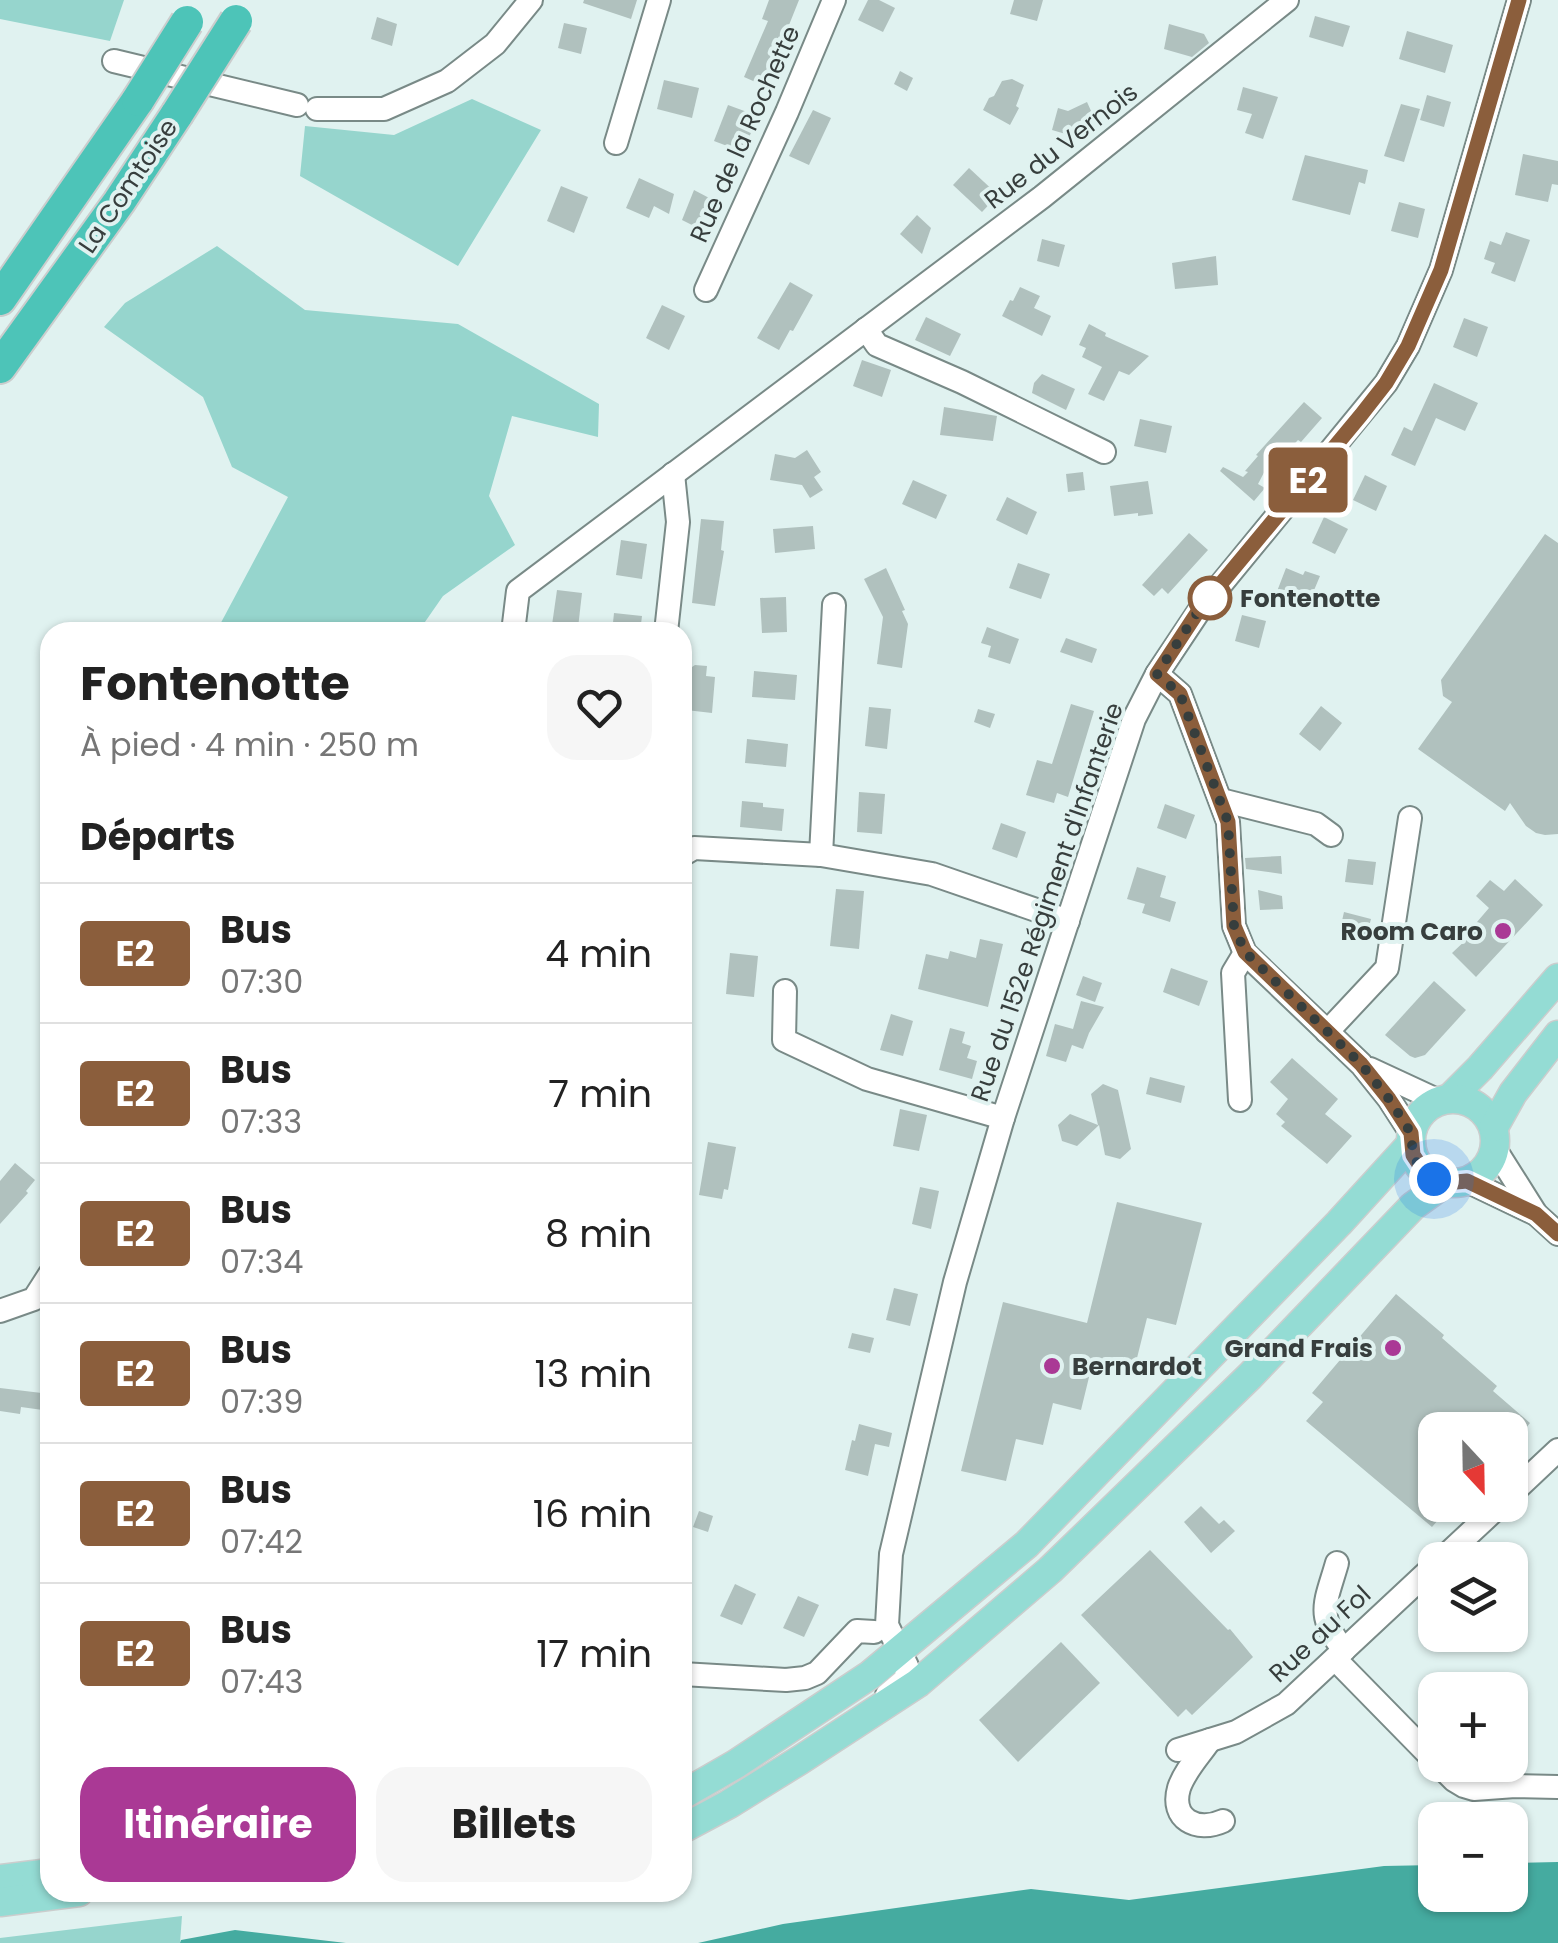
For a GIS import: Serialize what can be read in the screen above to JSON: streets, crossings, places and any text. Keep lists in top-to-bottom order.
{
  "streets": {
    "highway": ["La Comtoise"],
    "street": [
      "Rue de la Rochette",
      "Rue du Vernois",
      "Rue du 152e Régiment d'Infanterie",
      "Rue au Fol"
    ]
  },
  "places": [
    "Fontenotte",
    "Room Caro",
    "Grand Frais",
    "Bernardot"
  ],
  "lines": ["bus line E2"],
  "north": "bottom",
  "page": {
    "on_map": "E2",
    "heading": [
      ["Fontenotte", "À pied · 4 min · 250 m"],
      "Départs"
    ],
    "list": [
      {
        "mark": "E2",
        "name": "Bus",
        "note": "07:30",
        "value": "4 min"
      },
      {
        "mark": "E2",
        "name": "Bus",
        "note": "07:33",
        "value": "7 min"
      },
      {
        "mark": "E2",
        "name": "Bus",
        "note": "07:34",
        "value": "8 min"
      },
      {
        "mark": "E2",
        "name": "Bus",
        "note": "07:39",
        "value": "13 min"
      },
      {
        "mark": "E2",
        "name": "Bus",
        "note": "07:42",
        "value": "16 min"
      },
      {
        "mark": "E2",
        "name": "Bus",
        "note": "07:43",
        "value": "17 min"
      }
    ],
    "map_buttons": ["+", "−"],
    "buttons": ["Itinéraire", "Billets"]
  }
}
